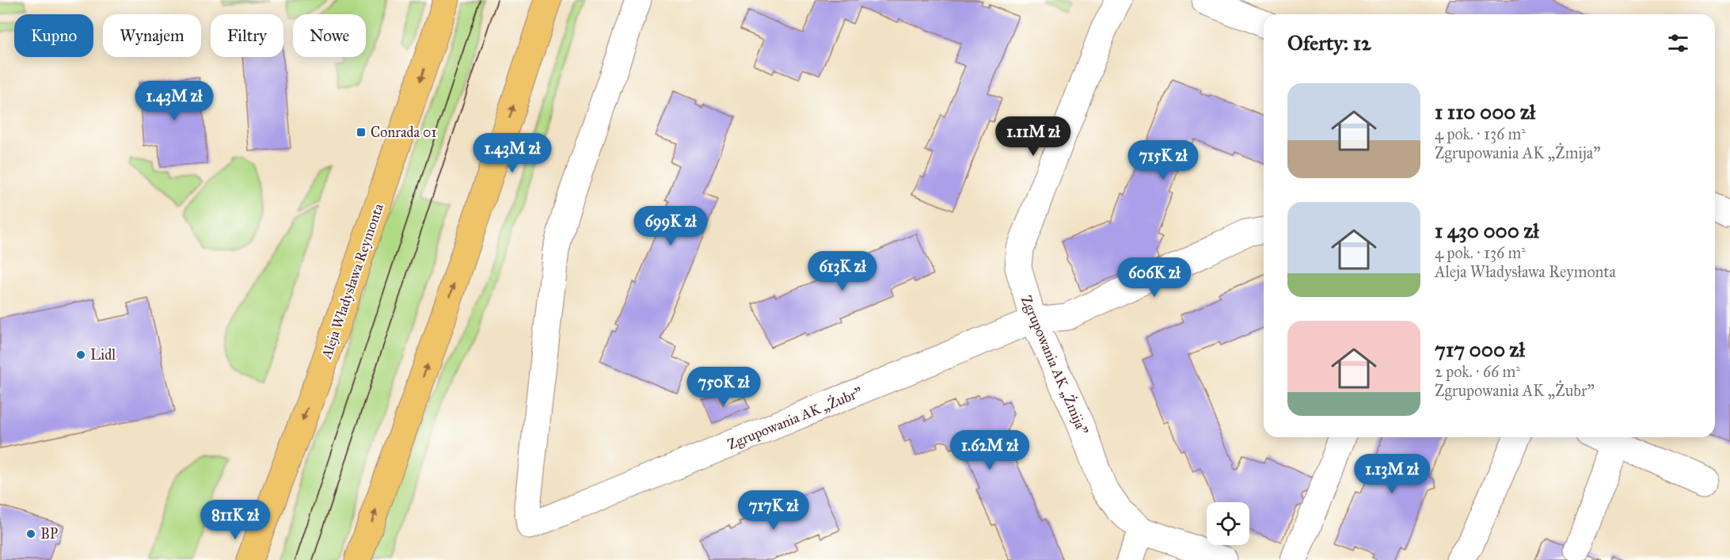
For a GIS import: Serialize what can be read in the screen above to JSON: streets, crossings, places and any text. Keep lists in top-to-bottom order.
{
  "streets": {
    "main road": ["Aleja Władysława Reymonta"],
    "street": ["Zgrupowania AK „Żmija”", "Zgrupowania AK „Żubr”"]
  },
  "crossings": [
    ["Zgrupowania AK „Żmija”", "Zgrupowania AK „Żubr”"]
  ],
  "places": {
    "transit": ["Conrada 01"],
    "other": ["Lidl", "BP"]
  },
  "page": {
    "chip": [
      "Kupno",
      "Wynajem",
      "Filtry",
      "Nowe"
    ],
    "heading": "Oferty: 12",
    "list": [
      {
        "name": "1 110 000 zł",
        "note": "4 pok. · 136 m² · Zgrupowania AK „Żmija”"
      },
      {
        "name": "1 430 000 zł",
        "note": "4 pok. · 136 m² · Aleja Władysława Reymonta"
      },
      {
        "name": "717 000 zł",
        "note": "2 pok. · 66 m² · Zgrupowania AK „Żubr”"
      }
    ],
    "price": [
      "1.43M zł",
      "1.11M zł",
      "1.43M zł",
      "715K zł",
      "699K zł",
      "613K zł",
      "606K zł",
      "750K zł",
      "1.62M zł",
      "1.13M zł",
      "717K zł",
      "811K zł"
    ]
  }
}
